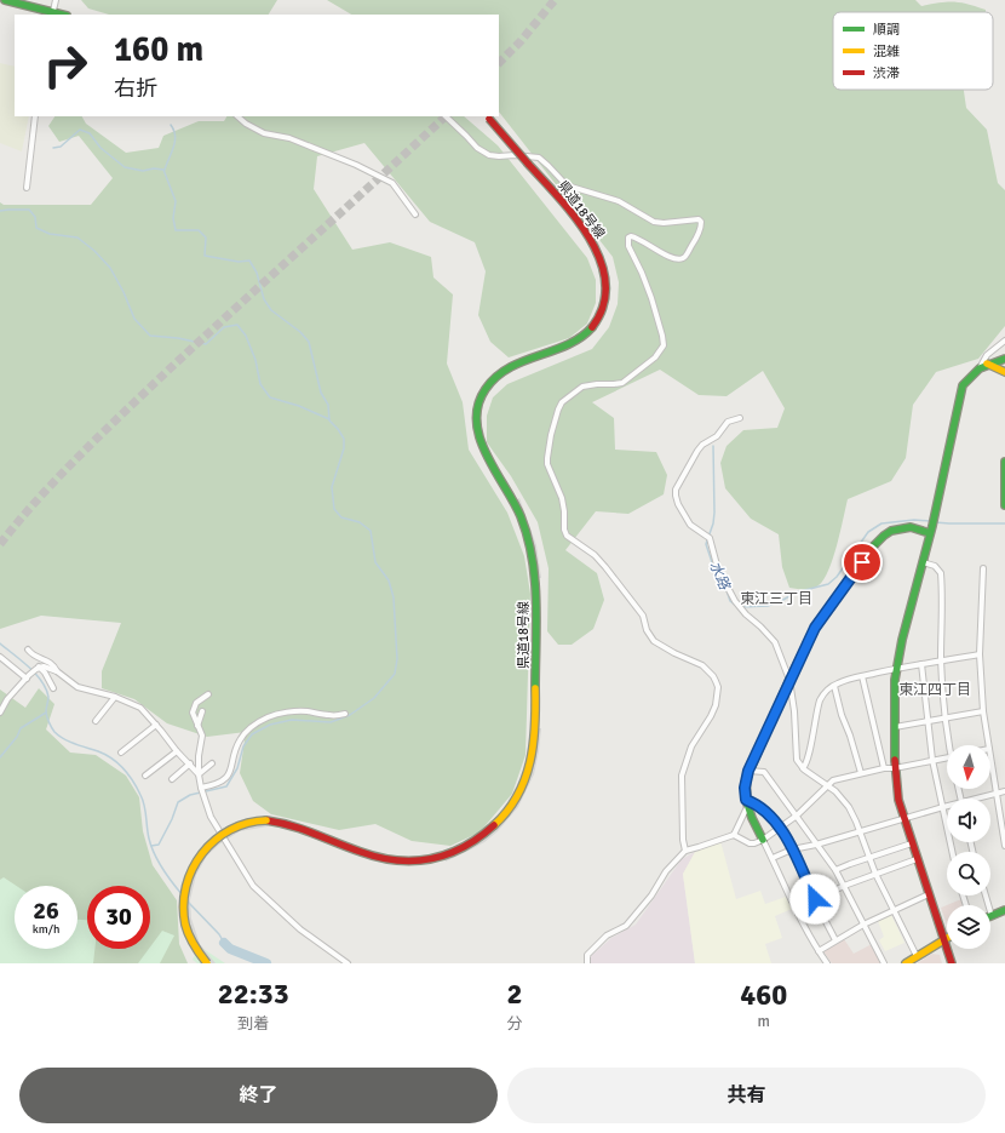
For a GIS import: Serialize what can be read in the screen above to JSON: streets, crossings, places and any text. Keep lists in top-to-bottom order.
{
  "streets": {
    "main road": ["県道18号線"]
  },
  "districts": ["東江三丁目", "東江四丁目"],
  "water": ["水路"],
  "legend": ["順調", "混雑", "渋滞"],
  "north": "bottom",
  "page": {
    "turn": ["160 m", "右折"],
    "speed": "26 km/h",
    "limit": "30",
    "eta": [
      "22:33",
      "到着",
      "2",
      "分",
      "460",
      "m"
    ],
    "buttons": ["終了", "共有"]
  }
}
